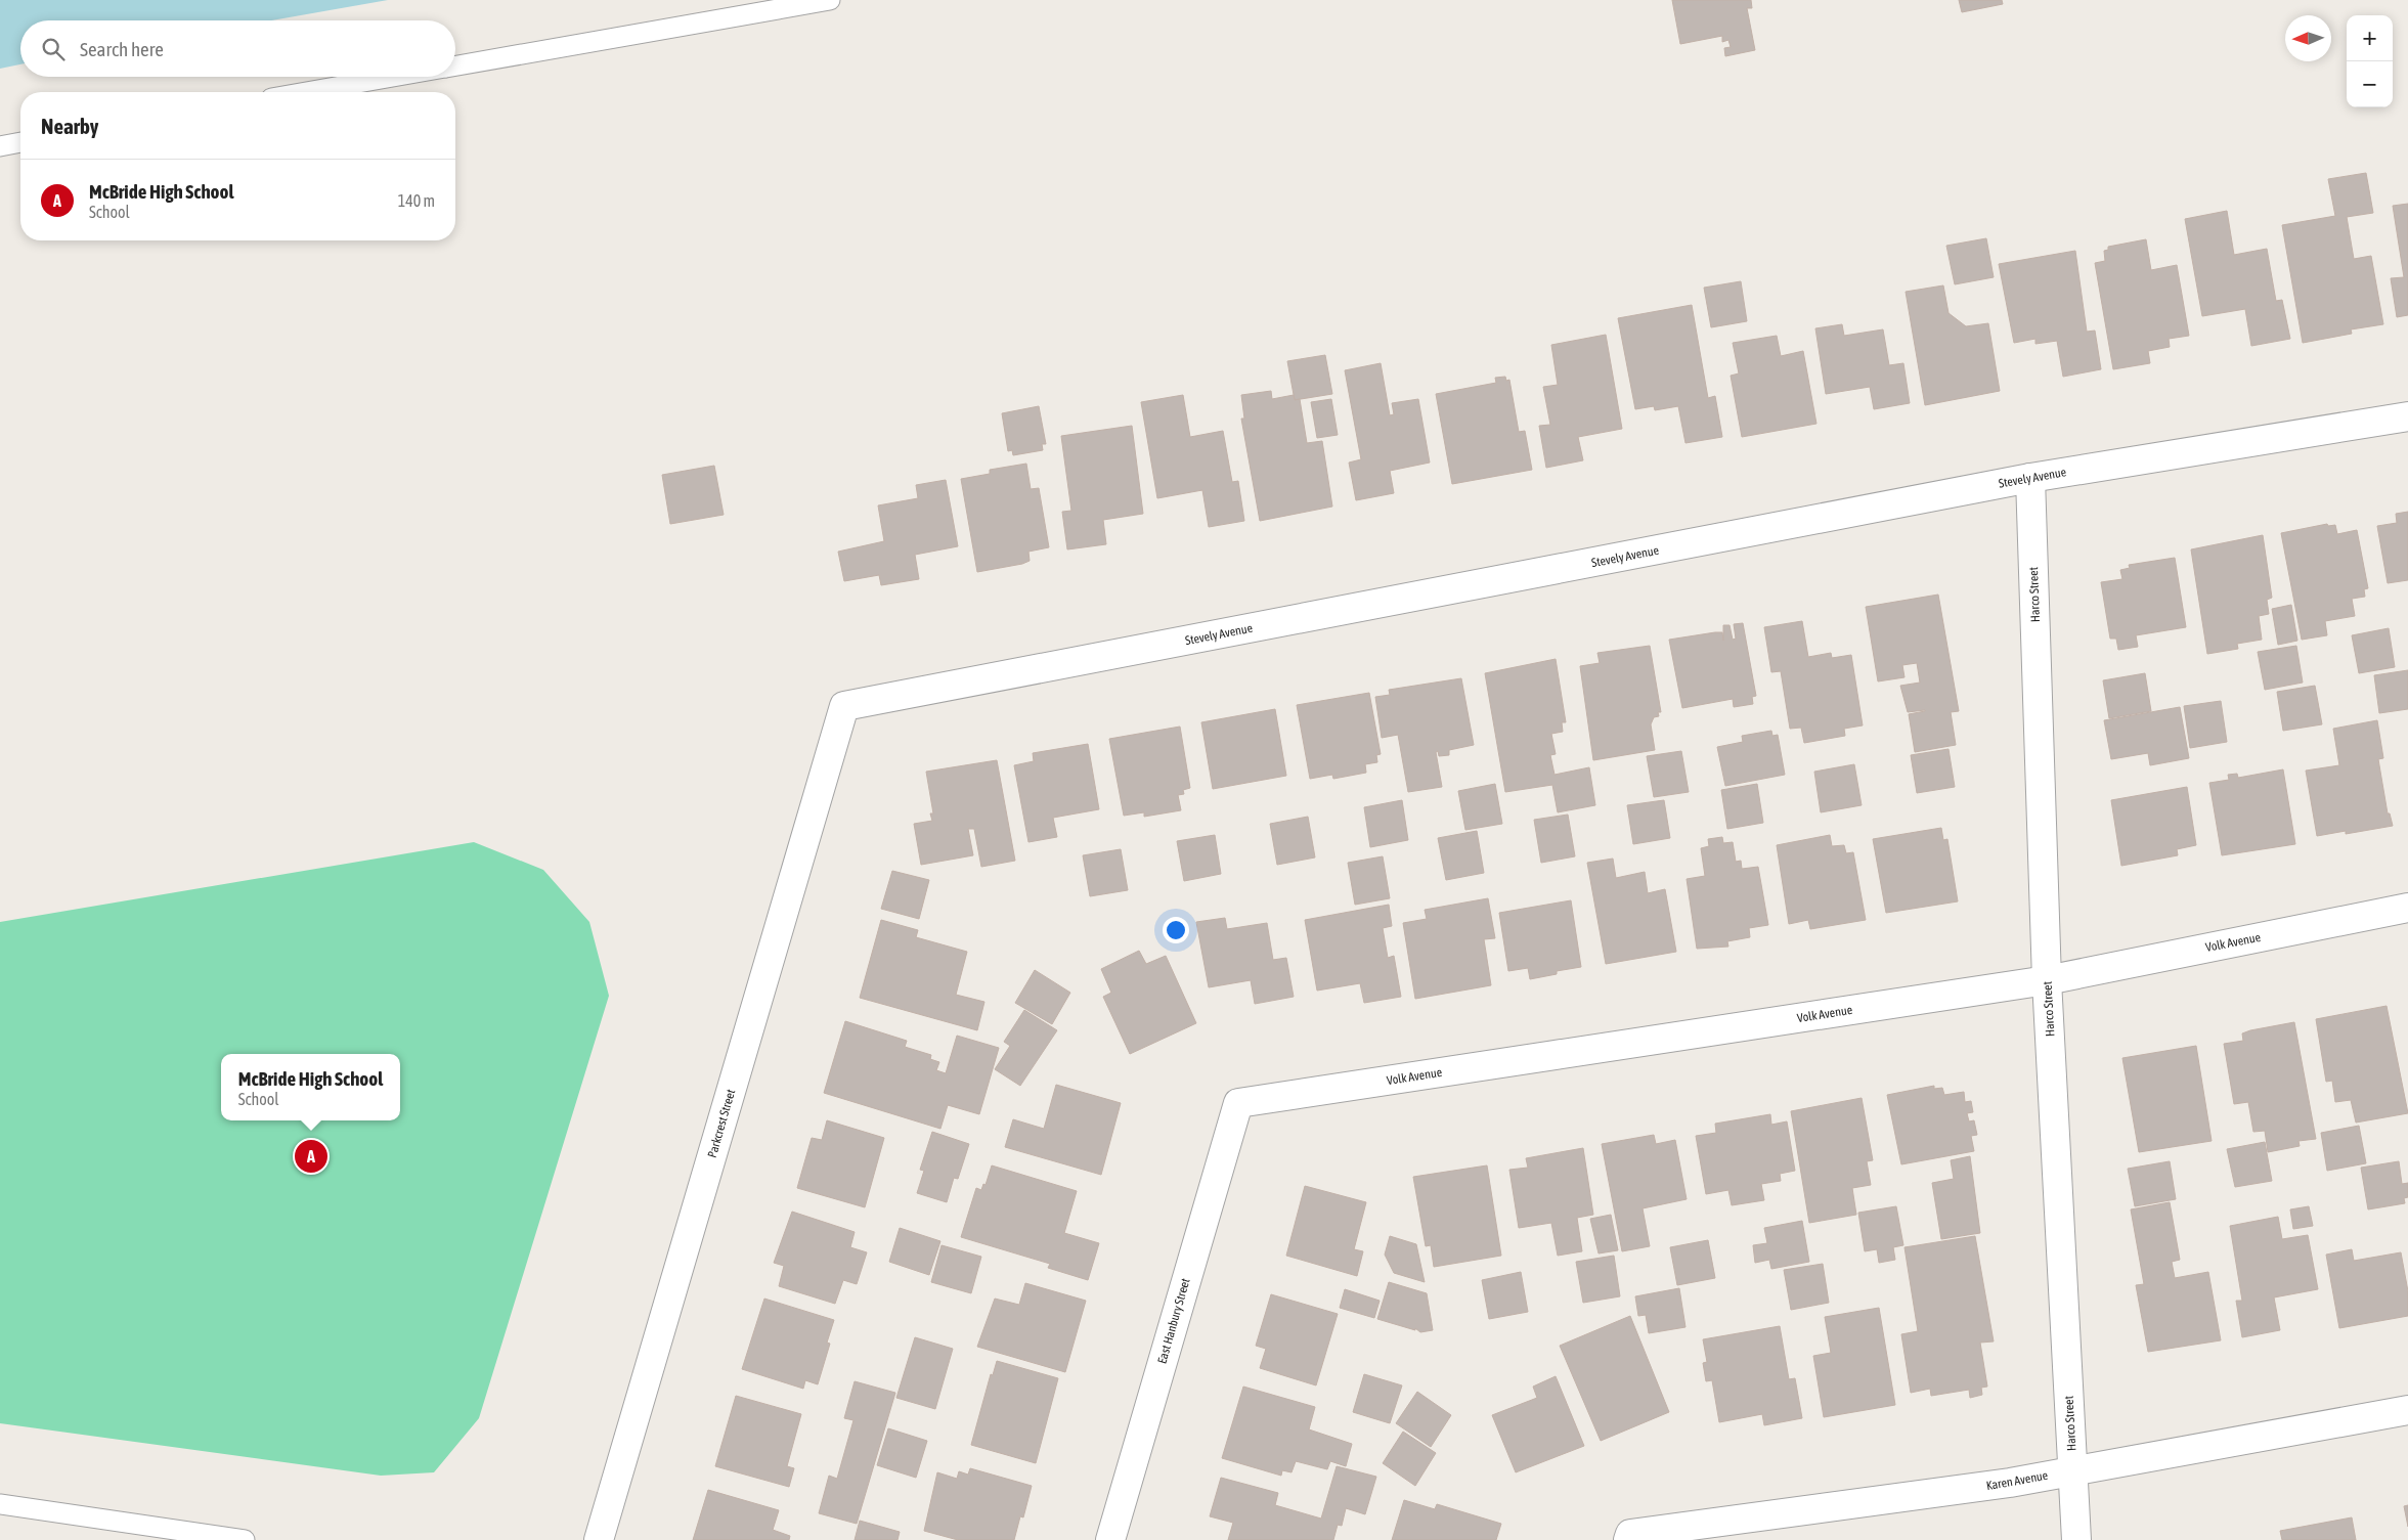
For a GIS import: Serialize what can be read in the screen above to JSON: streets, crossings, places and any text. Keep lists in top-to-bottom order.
{
  "streets": {
    "street": [
      "Stevely Avenue",
      "Harco Street",
      "Volk Avenue",
      "Parkcrest Street",
      "East Hanbury Street",
      "Karen Avenue"
    ]
  },
  "crossings": [
    ["Stevely Avenue", "Harco Street"],
    ["Stevely Avenue", "Parkcrest Street"],
    ["Harco Street", "Volk Avenue"],
    ["Harco Street", "Karen Avenue"],
    ["Volk Avenue", "East Hanbury Street"]
  ],
  "north": "left",
  "page": {
    "map_buttons": ["+", "−"],
    "search": "Search here",
    "heading": "Nearby",
    "list": [
      {
        "mark": "A",
        "name": "McBride High School",
        "note": "School",
        "value": "140 m"
      }
    ],
    "popup": ["McBride High School", "School"],
    "pins": "A"
  }
}
